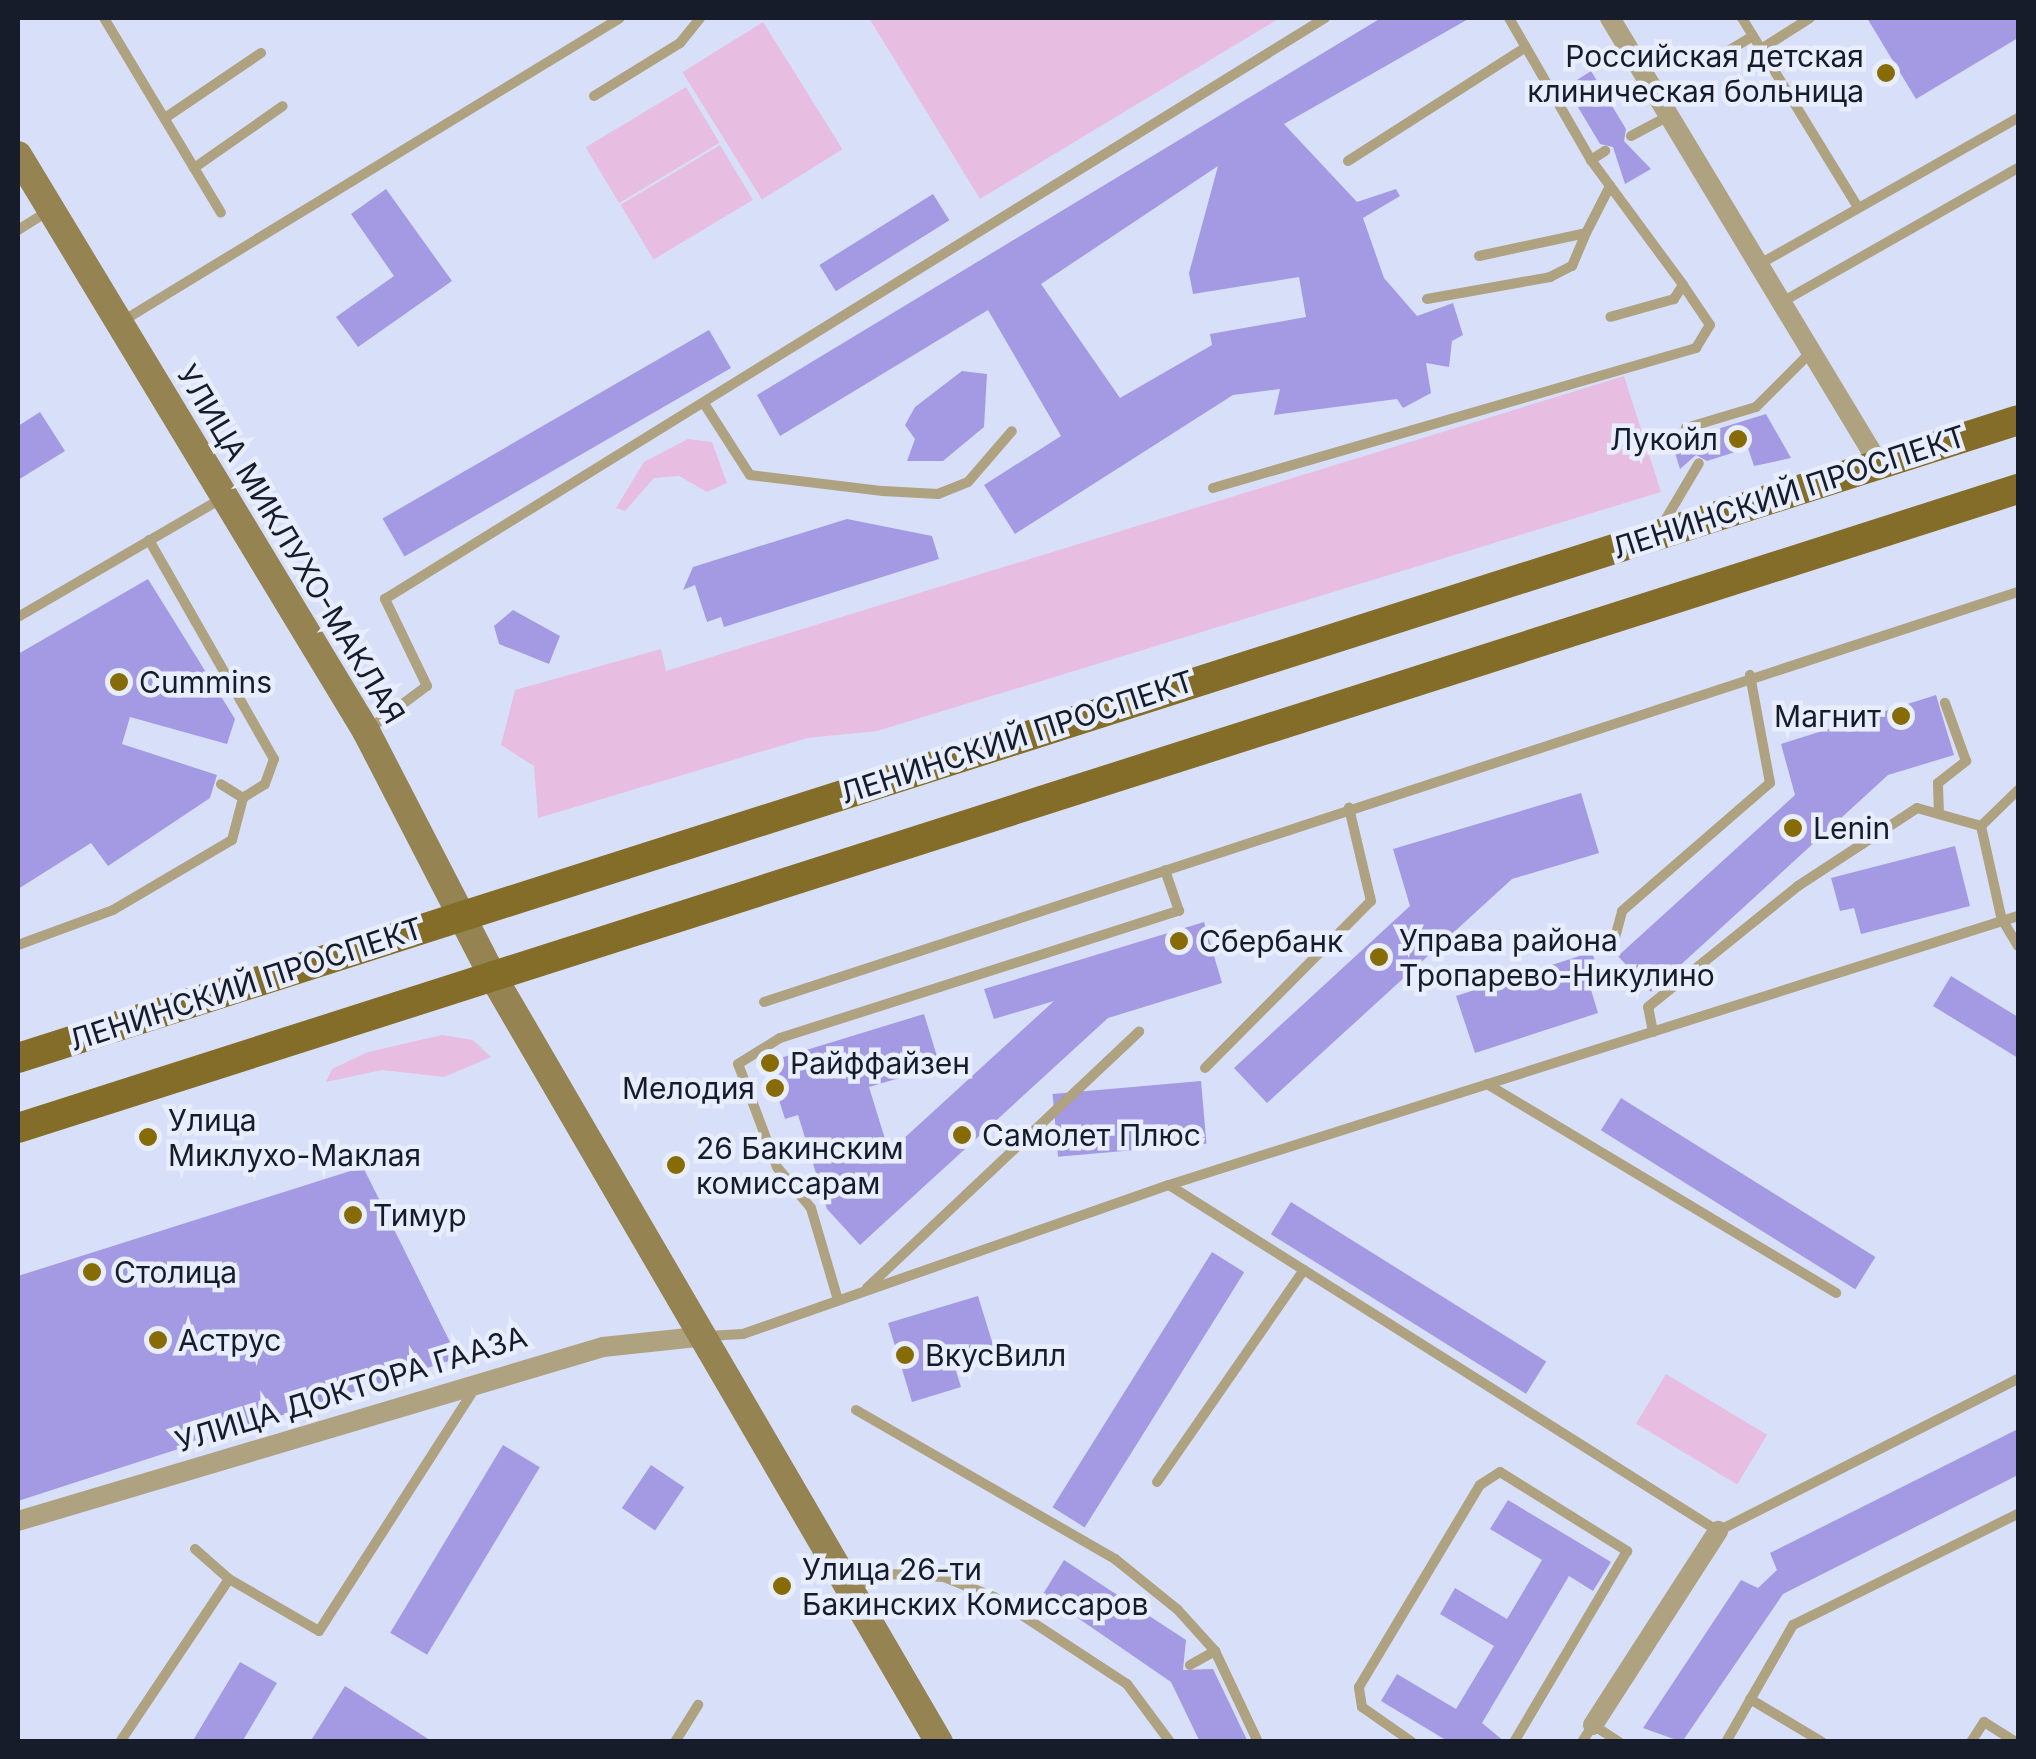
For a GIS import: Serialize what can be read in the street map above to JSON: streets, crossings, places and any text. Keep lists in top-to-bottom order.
{
  "streets": {
    "main road": ["ЛЕНИНСКИЙ ПРОСПЕКТ", "УЛИЦА МИКЛУХО-МАКЛАЯ"],
    "street": ["УЛИЦА ДОКТОРА ГААЗА"]
  },
  "crossings": [
    ["ЛЕНИНСКИЙ ПРОСПЕКТ", "УЛИЦА МИКЛУХО-МАКЛАЯ"]
  ],
  "places": [
    "Российская детская клиническая больница",
    "Лукойл",
    "Cummins",
    "Магнит",
    "Lenin",
    "Сбербанк",
    "Управа района Тропарево-Никулино",
    "Райффайзен",
    "Мелодия",
    "Самолет Плюс",
    "Улица Миклухо-Маклая",
    "26 Бакинским комиссарам",
    "Тимур",
    "Столица",
    "Аструс",
    "ВкусВилл",
    "Улица 26-ти Бакинских Комиссаров"
  ]
}
